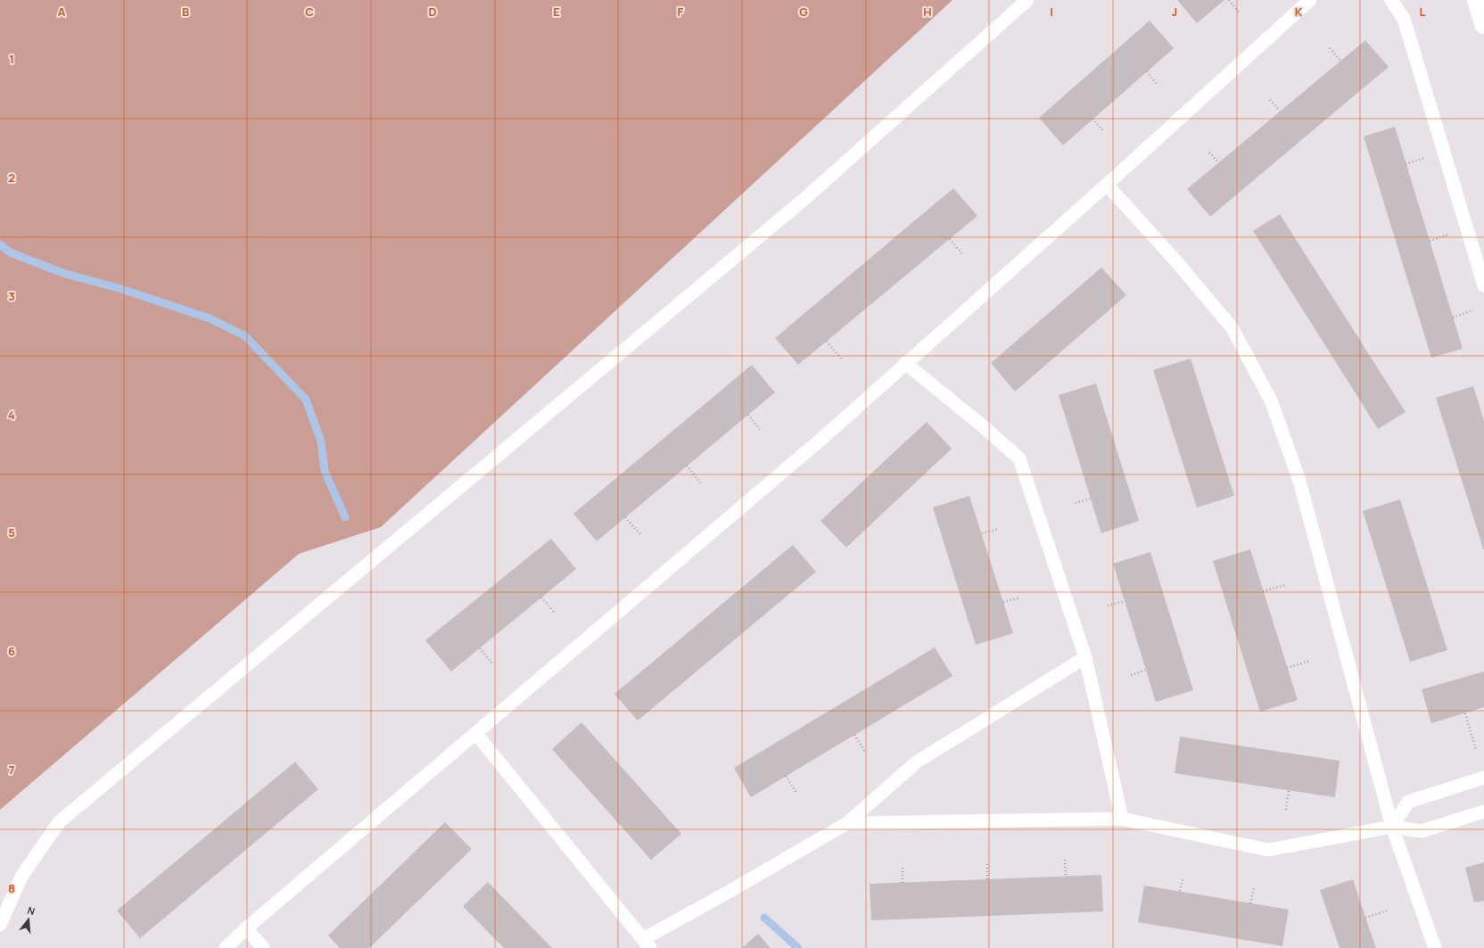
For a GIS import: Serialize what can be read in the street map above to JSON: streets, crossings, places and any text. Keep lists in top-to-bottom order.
{
  "north": "top",
  "grid": {
    "columns": [
      "A",
      "B",
      "C",
      "D",
      "E",
      "F",
      "G",
      "H",
      "I",
      "J",
      "K",
      "L"
    ],
    "rows": [
      "1",
      "2",
      "3",
      "4",
      "5",
      "6",
      "7",
      "8"
    ]
  }
}
